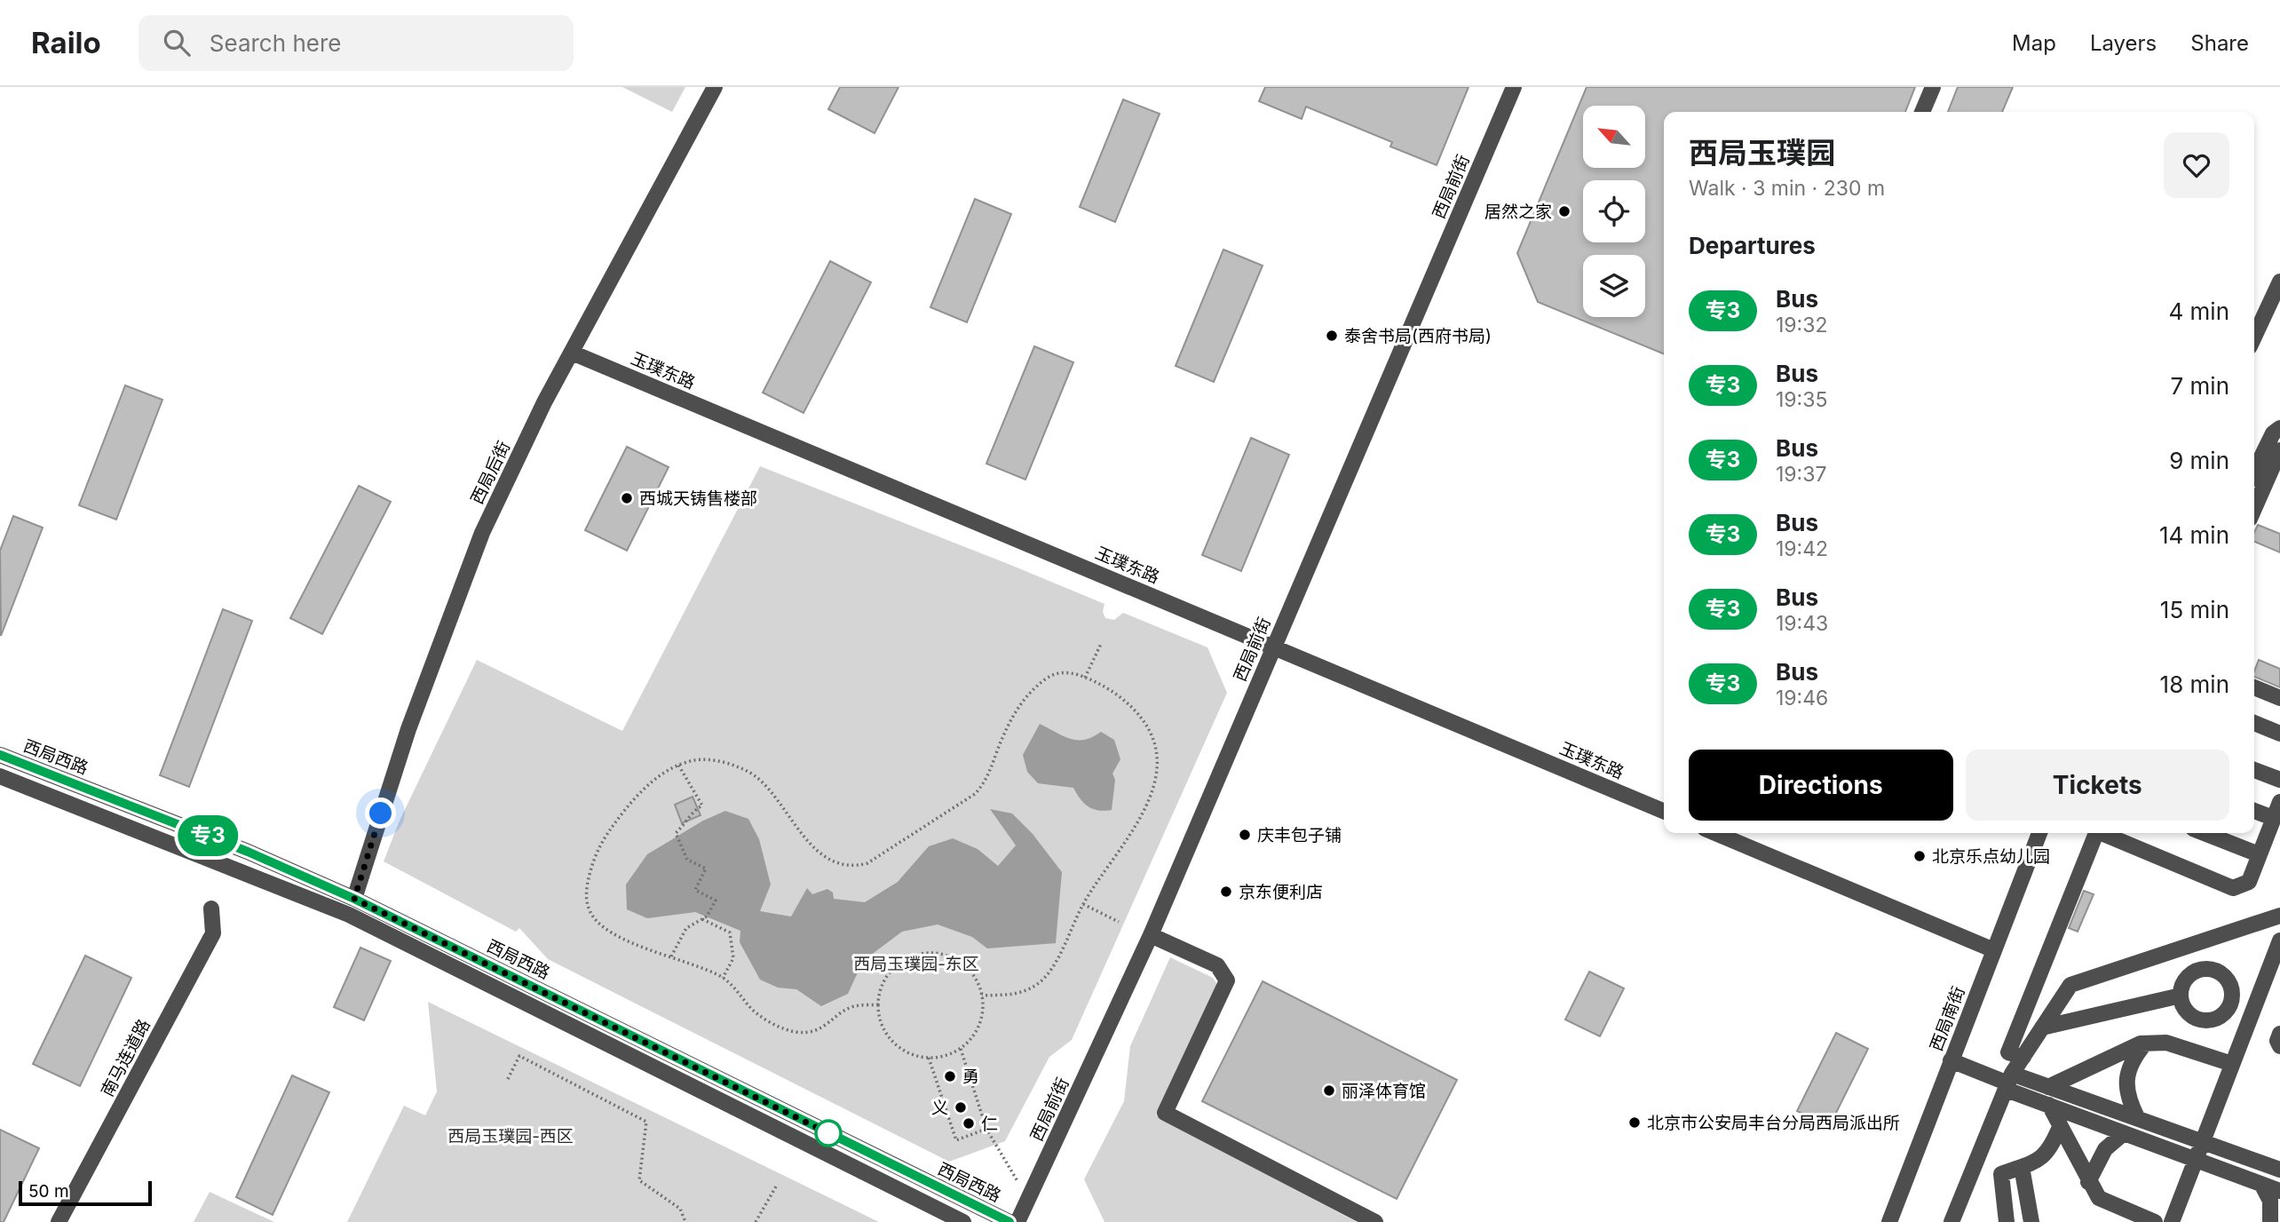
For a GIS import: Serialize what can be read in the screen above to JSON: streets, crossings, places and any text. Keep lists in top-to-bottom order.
{
  "streets": {
    "street": [
      "西局前街",
      "玉璞东路",
      "西局后街",
      "西局西路",
      "西局南街",
      "南马连道路"
    ]
  },
  "crossings": [
    ["西局前街", "玉璞东路"],
    ["玉璞东路", "西局后街"],
    ["西局后街", "西局西路"]
  ],
  "parks": ["西局玉璞园-东区", "西局玉璞园-西区"],
  "places": [
    "居然之家",
    "泰舍书局(西府书局)",
    "西城天铸售楼部",
    "庆丰包子铺",
    "北京乐点幼儿园",
    "京东便利店",
    "勇",
    "丽泽体育馆",
    "义",
    "北京市公安局丰台分局西局派出所",
    "仁"
  ],
  "lines": ["bus line 专3"],
  "scale_bar": "50 m",
  "north": "top left",
  "page": {
    "header": "Railo",
    "search": "Search here",
    "nav": ["Map", "Layers", "Share"],
    "on_map": "专3",
    "heading": [
      ["西局玉璞园", "Walk · 3 min · 230 m"],
      "Departures"
    ],
    "list": [
      {
        "mark": "专3",
        "name": "Bus",
        "note": "19:32",
        "value": "4 min"
      },
      {
        "mark": "专3",
        "name": "Bus",
        "note": "19:35",
        "value": "7 min"
      },
      {
        "mark": "专3",
        "name": "Bus",
        "note": "19:37",
        "value": "9 min"
      },
      {
        "mark": "专3",
        "name": "Bus",
        "note": "19:42",
        "value": "14 min"
      },
      {
        "mark": "专3",
        "name": "Bus",
        "note": "19:43",
        "value": "15 min"
      },
      {
        "mark": "专3",
        "name": "Bus",
        "note": "19:46",
        "value": "18 min"
      }
    ],
    "buttons": ["Directions", "Tickets"],
    "scale": "50 m"
  }
}
